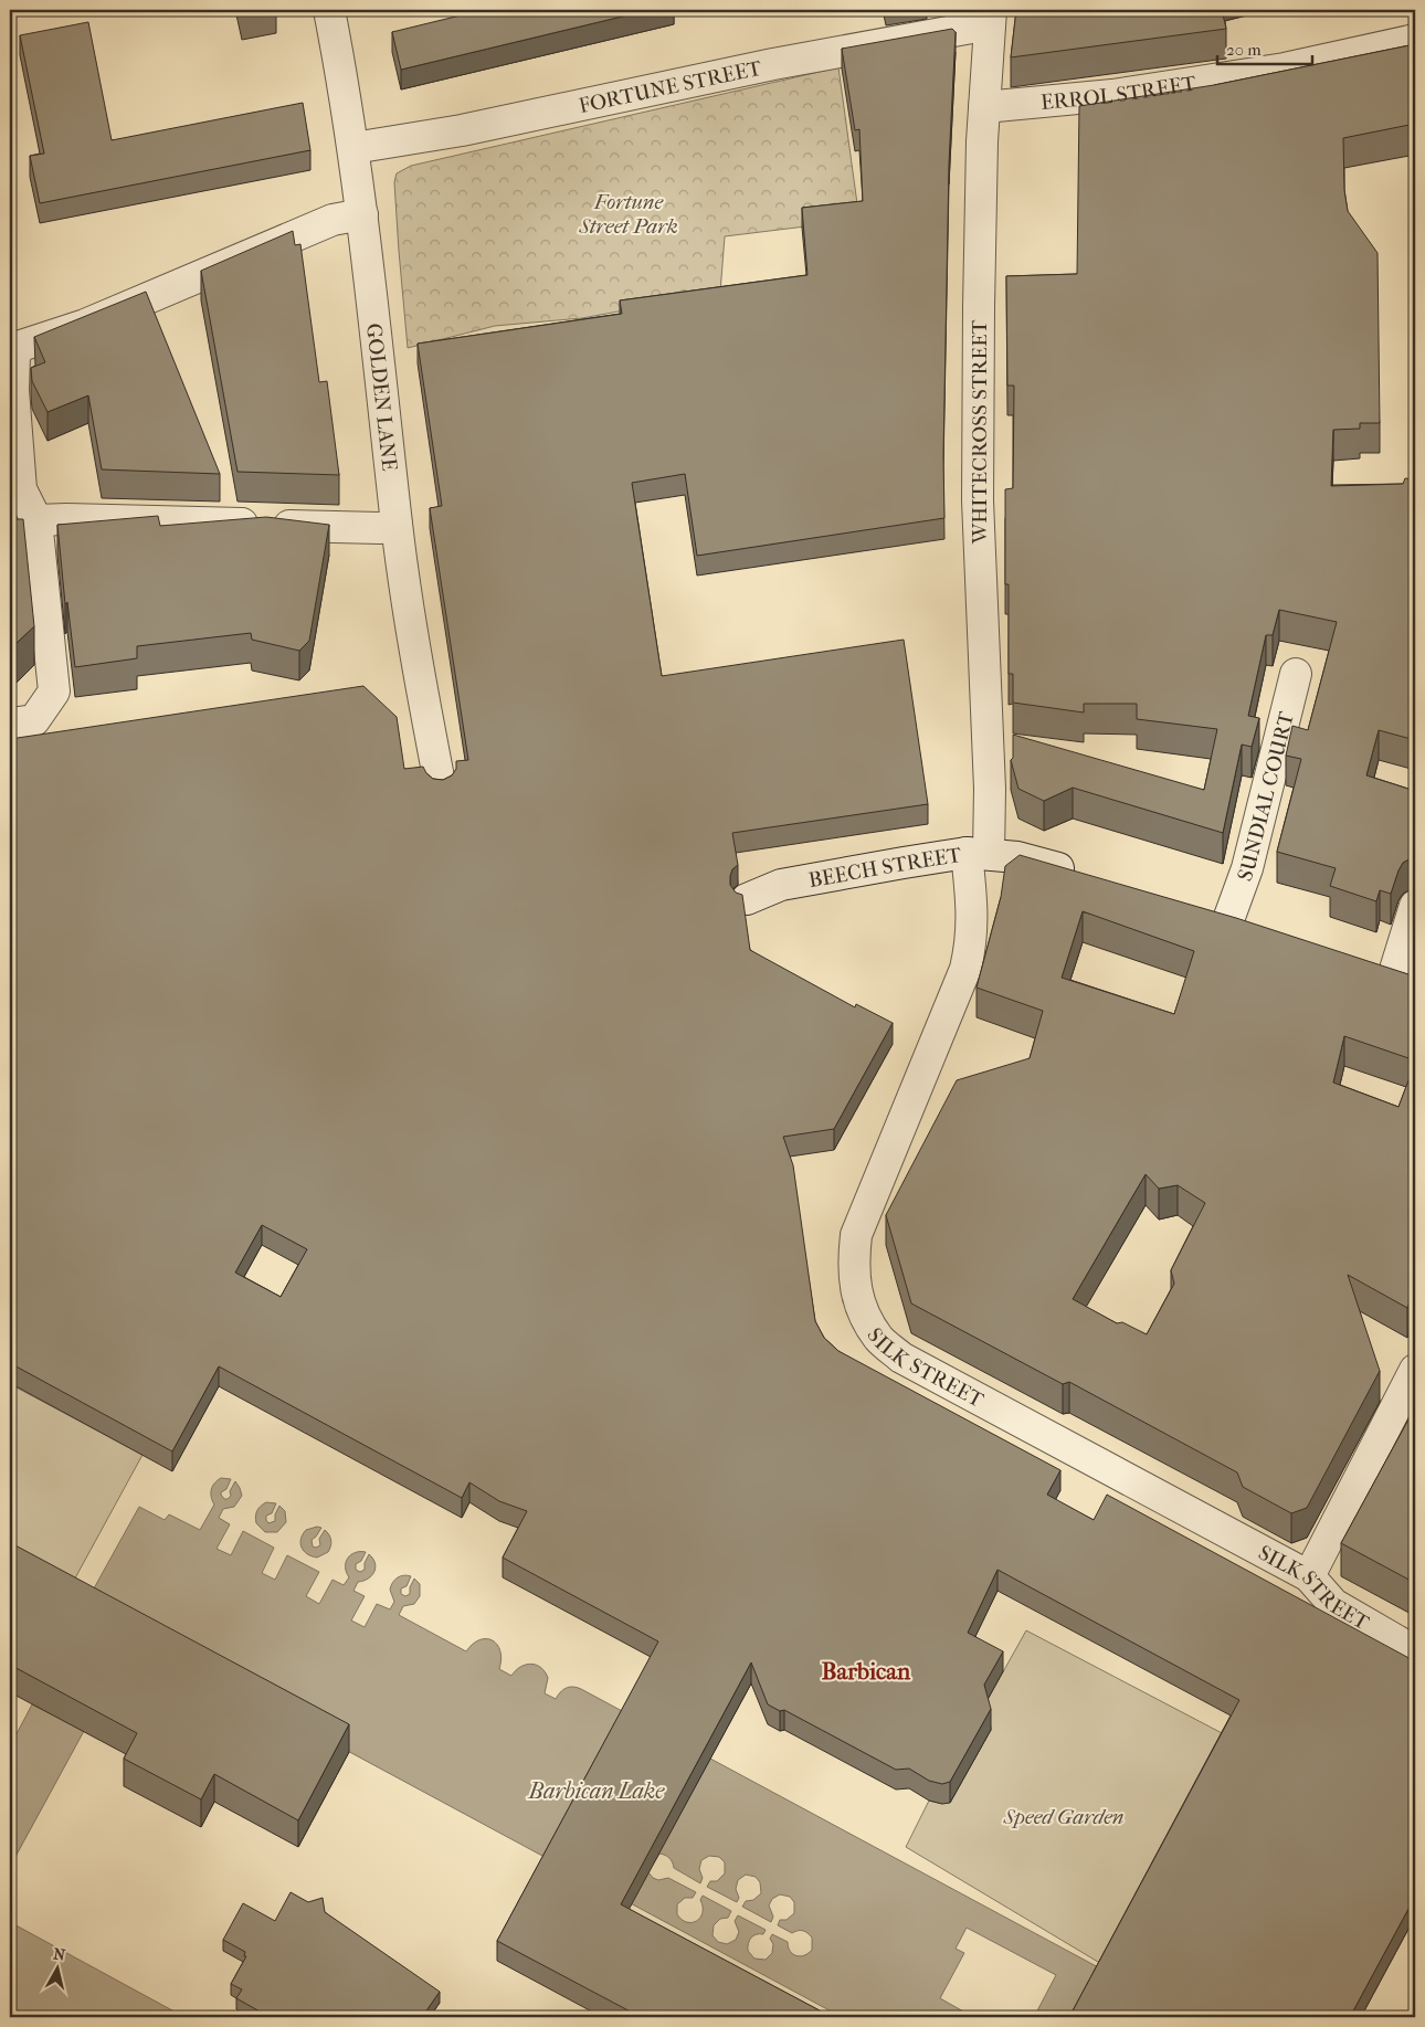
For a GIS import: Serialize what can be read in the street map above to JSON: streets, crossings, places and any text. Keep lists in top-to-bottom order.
{
  "streets": {
    "street": [
      "FORTUNE STREET",
      "ERROL STREET",
      "GOLDEN LANE",
      "WHITECROSS STREET",
      "SUNDIAL COURT",
      "BEECH STREET",
      "SILK STREET"
    ]
  },
  "crossings": [
    ["FORTUNE STREET", "GOLDEN LANE"],
    ["FORTUNE STREET", "WHITECROSS STREET"],
    ["ERROL STREET", "WHITECROSS STREET"],
    ["WHITECROSS STREET", "BEECH STREET"],
    ["WHITECROSS STREET", "SILK STREET"],
    ["BEECH STREET", "SILK STREET"]
  ],
  "districts": ["Barbican"],
  "water": ["Barbican Lake"],
  "parks": ["Fortune Street Park", "Speed Garden"],
  "scale_bar": "20 m",
  "north": "top"
}
